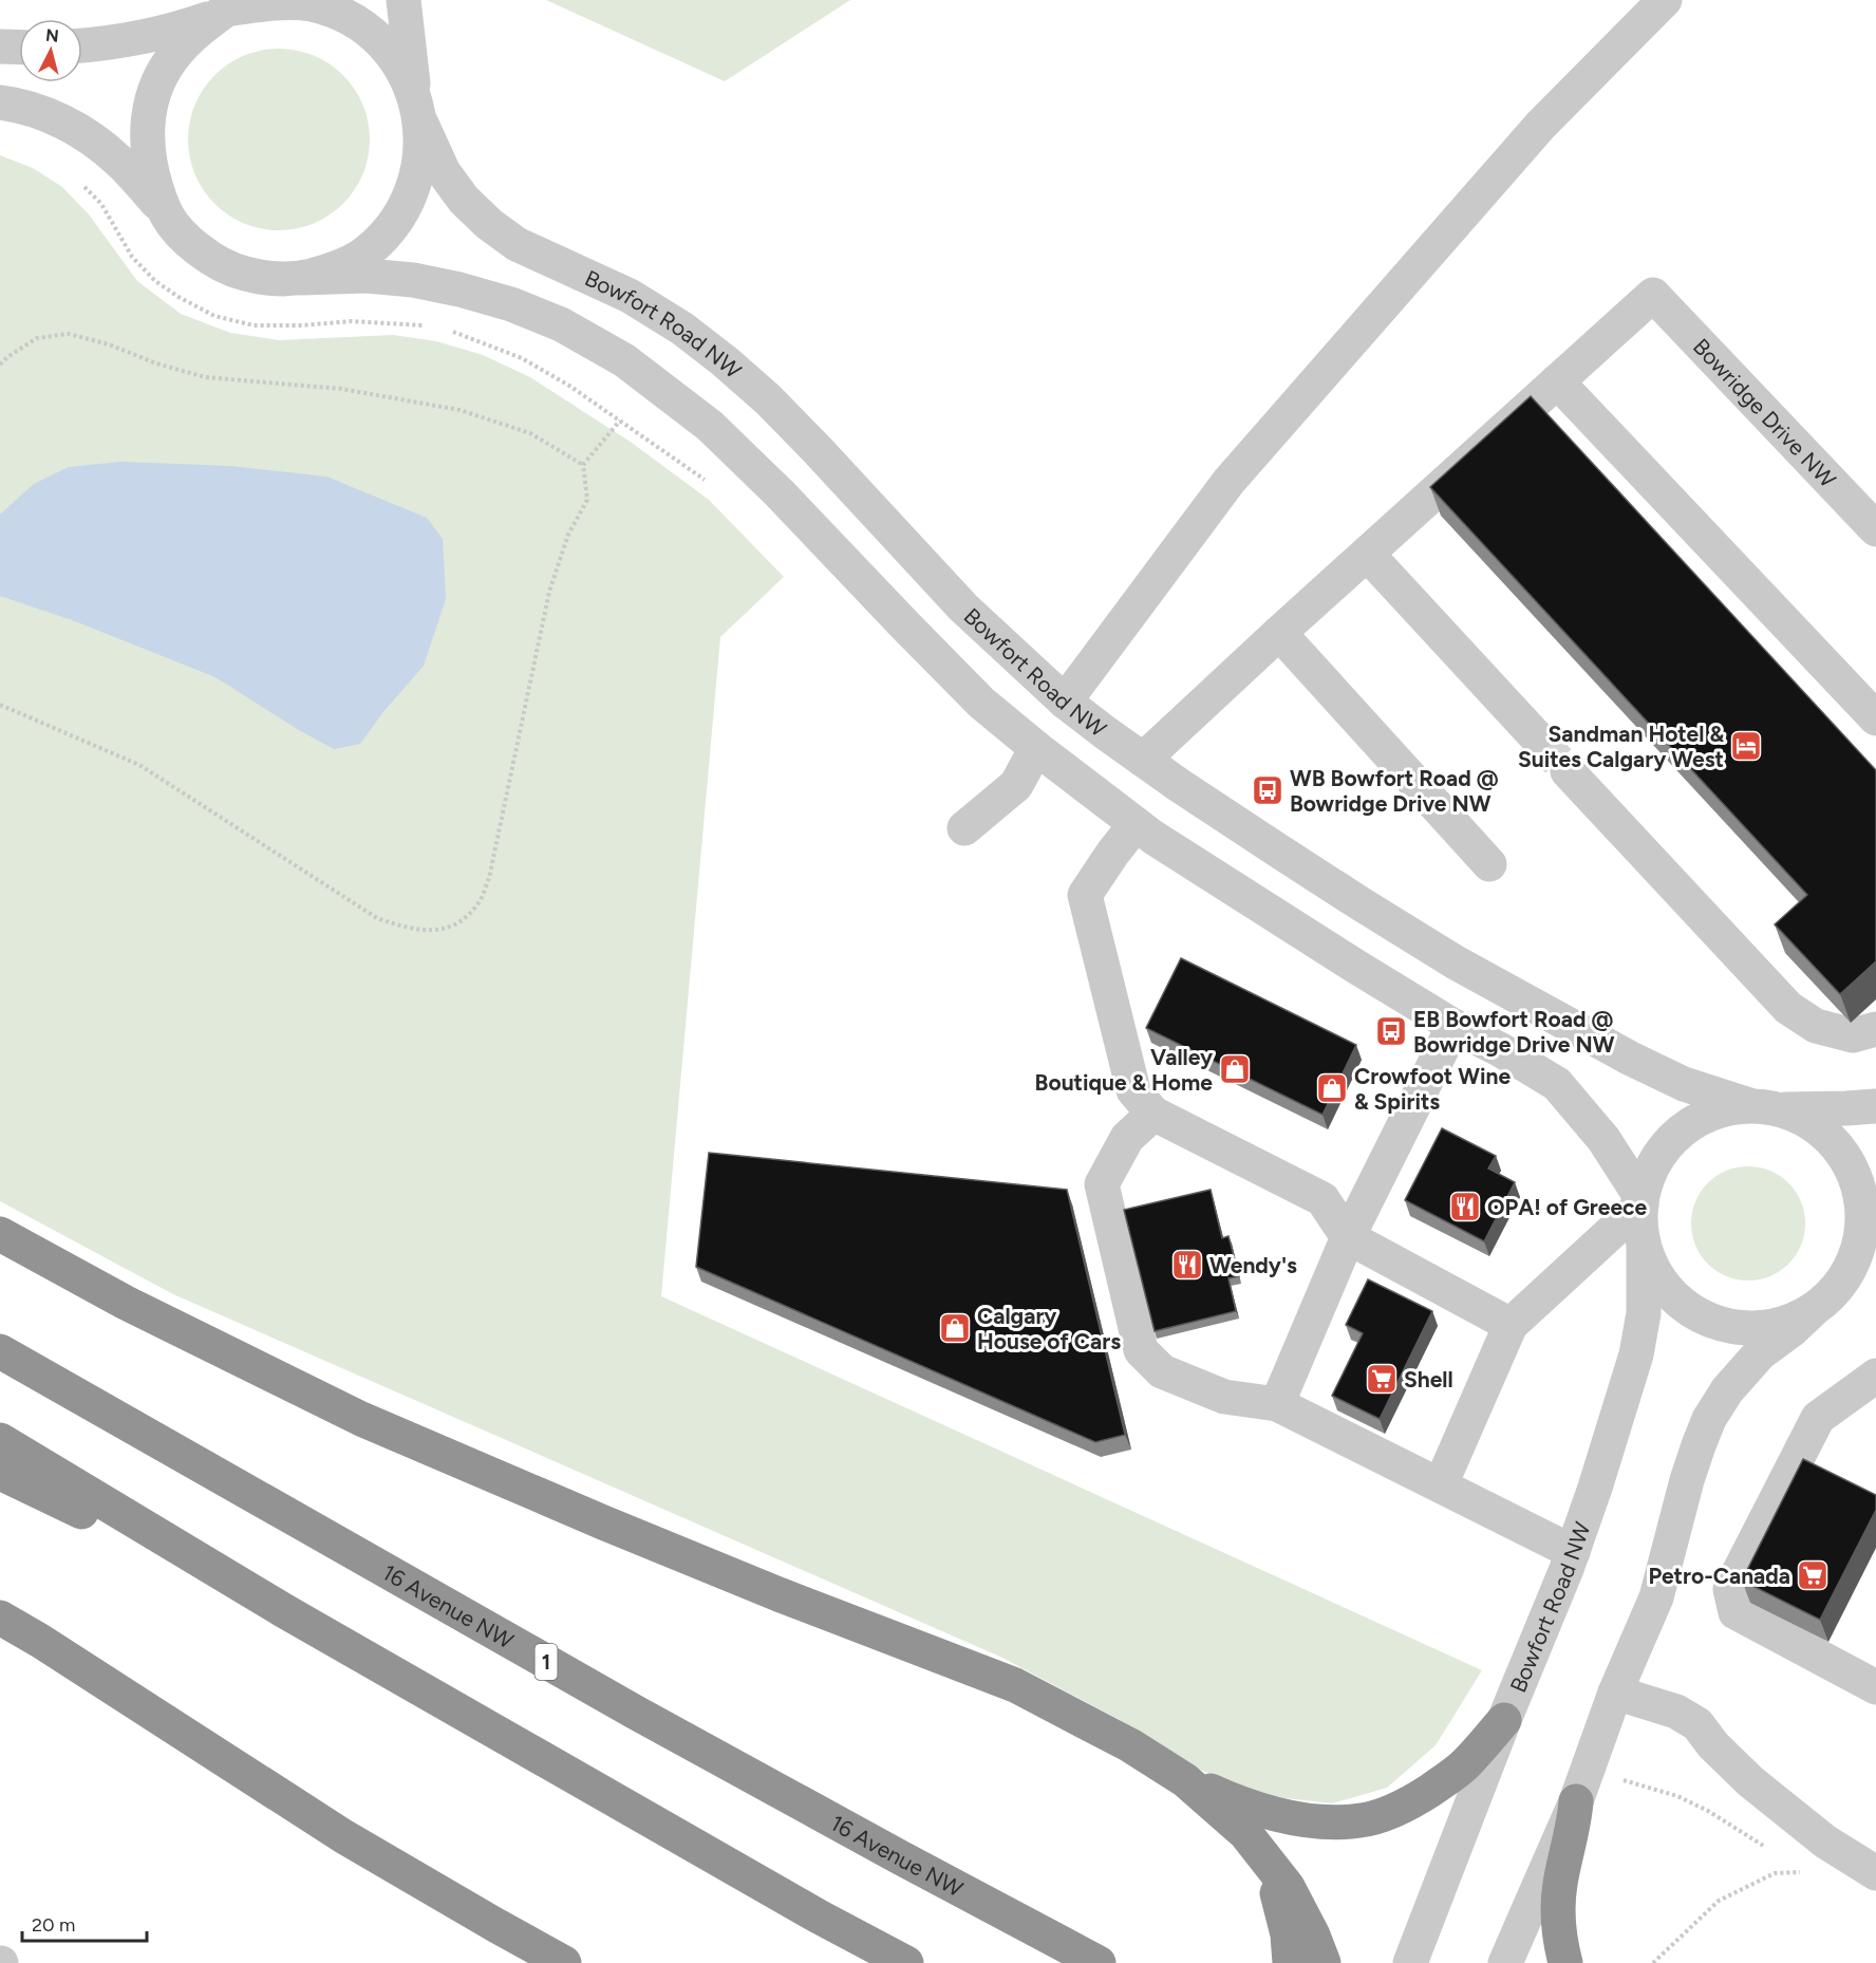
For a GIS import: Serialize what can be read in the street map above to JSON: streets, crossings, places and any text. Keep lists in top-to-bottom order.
{
  "streets": {
    "highway": ["16 Avenue NW", "1"],
    "street": ["Bowfort Road NW", "Bowridge Drive NW"]
  },
  "places": {
    "hotel": ["Sandman Hotel & Suites Calgary West"],
    "bus stop": ["WB Bowfort Road @ Bowridge Drive NW", "EB Bowfort Road @ Bowridge Drive NW"],
    "shop": ["Valley Boutique & Home", "Crowfoot Wine & Spirits", "Calgary House of Cars"],
    "restaurant": ["OPA! of Greece", "Wendy's"],
    "supermarket": ["Shell", "Petro-Canada"]
  },
  "scale_bar": "20 m",
  "north": "top"
}
